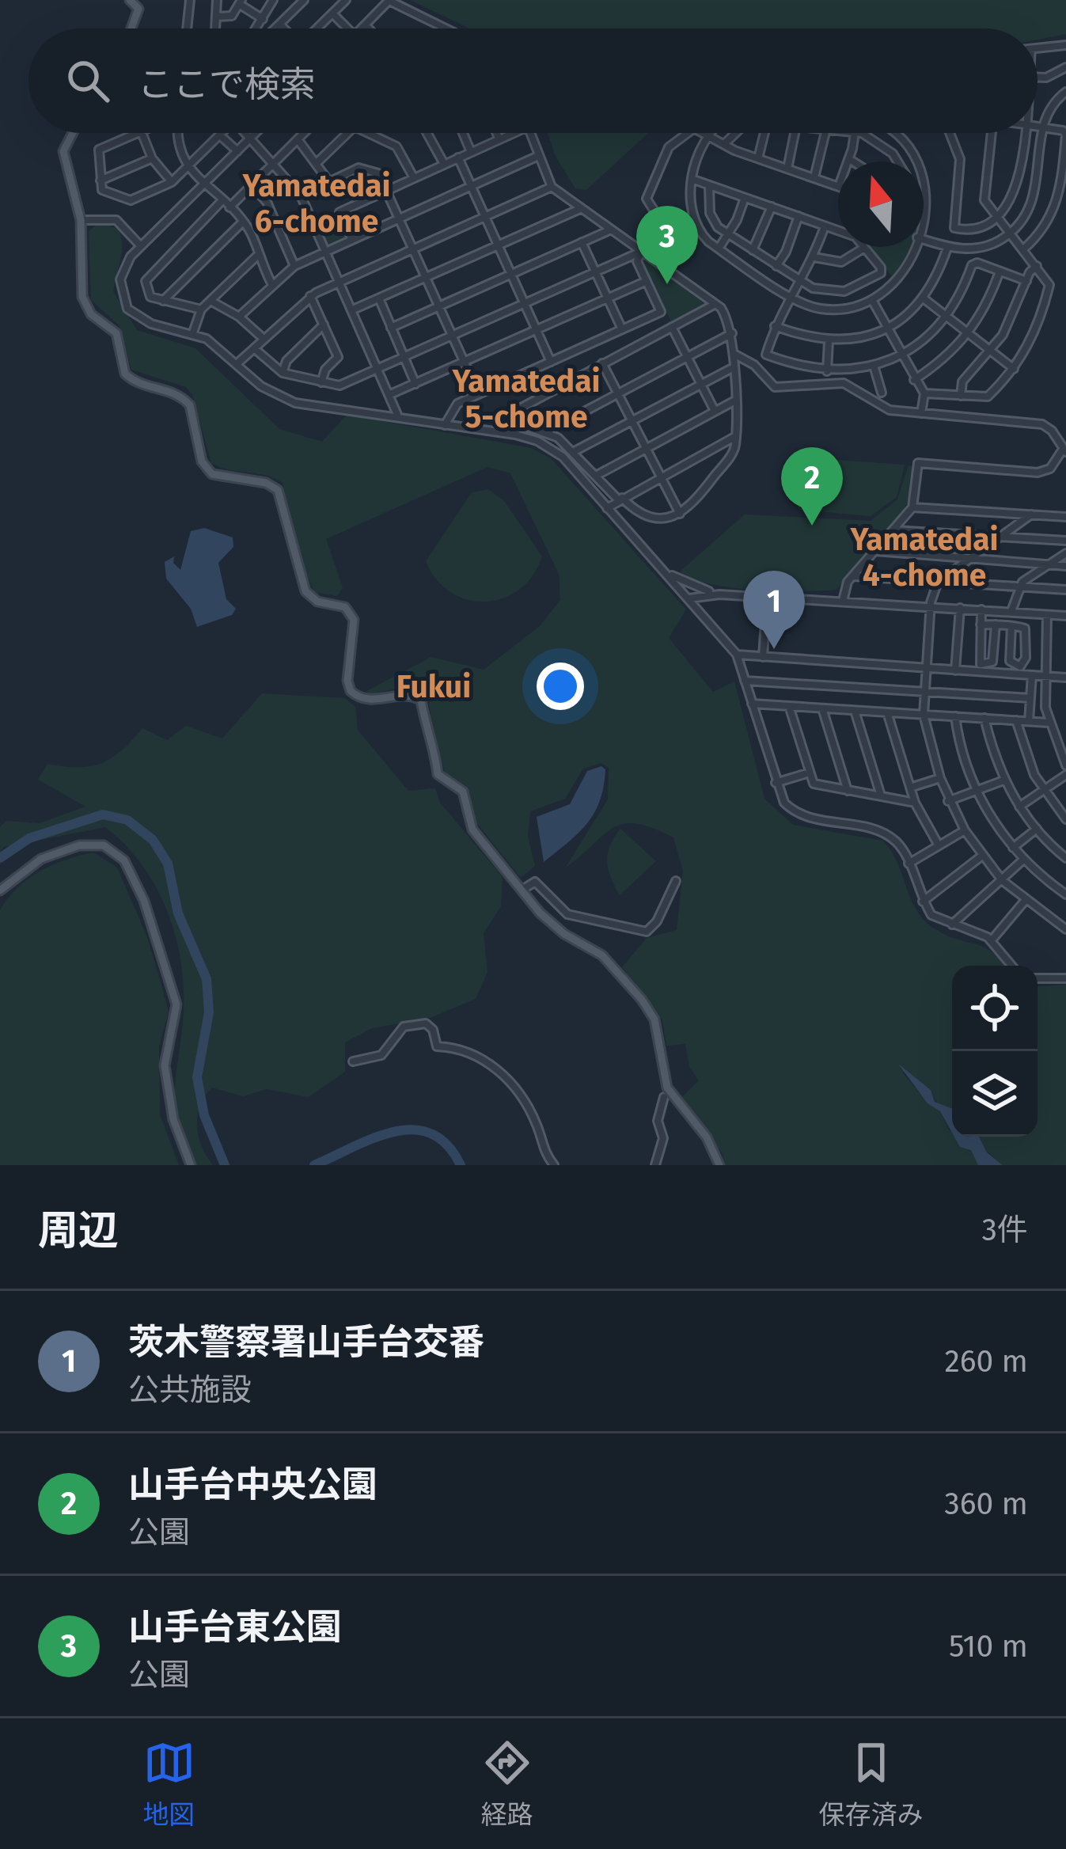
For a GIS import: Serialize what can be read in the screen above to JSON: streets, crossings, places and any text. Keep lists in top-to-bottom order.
{
  "districts": [
    "Yamatedai 6-chome",
    "Yamatedai 5-chome",
    "Yamatedai 4-chome",
    "Fukui"
  ],
  "north": "top",
  "page": {
    "search": "ここで検索",
    "pins": ["3", "2", "1"],
    "heading": ["周辺", "3件"],
    "list": [
      {
        "mark": "1",
        "name": "茨木警察署山手台交番",
        "note": "公共施設",
        "value": "260 m"
      },
      {
        "mark": "2",
        "name": "山手台中央公園",
        "note": "公園",
        "value": "360 m"
      },
      {
        "mark": "3",
        "name": "山手台東公園",
        "note": "公園",
        "value": "510 m"
      }
    ],
    "nav": ["地図", "経路", "保存済み"]
  }
}
